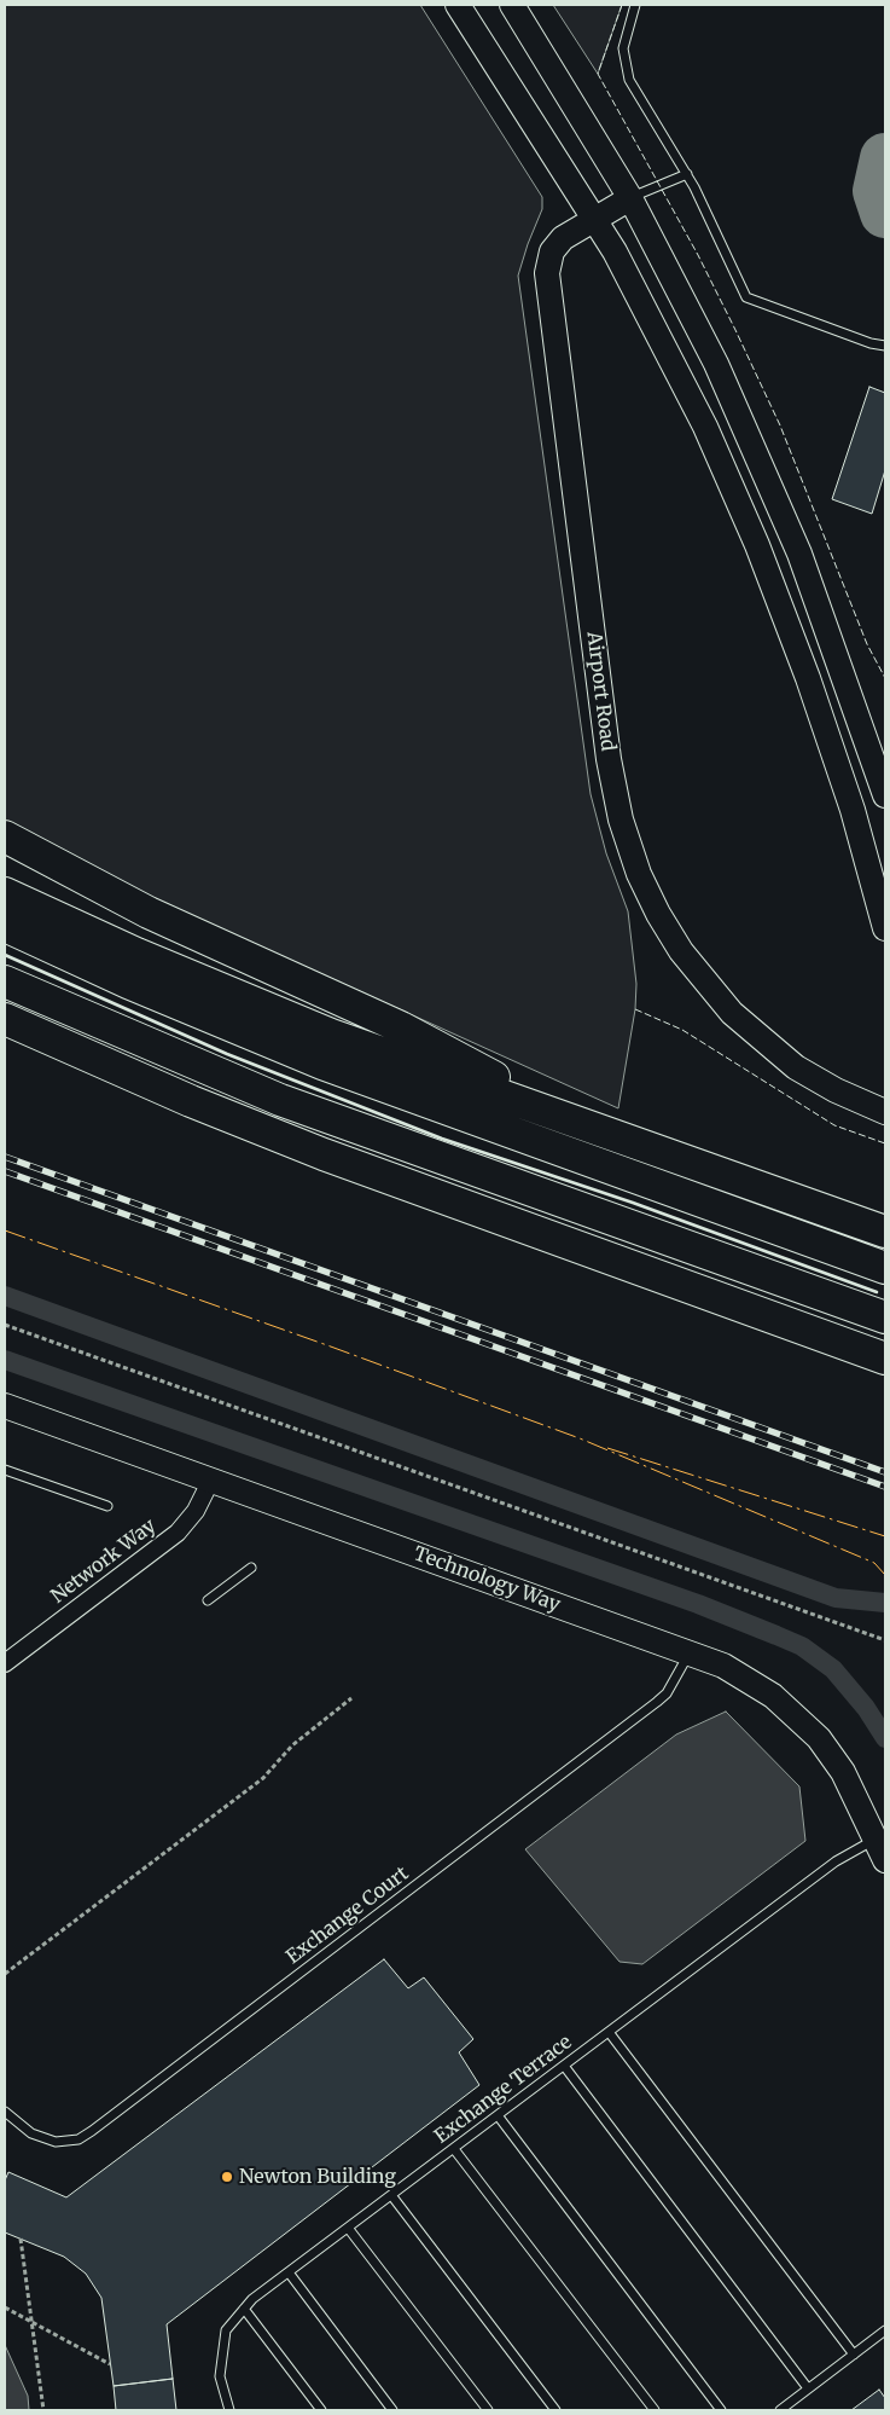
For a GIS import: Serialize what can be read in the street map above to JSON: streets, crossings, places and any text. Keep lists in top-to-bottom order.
{
  "streets": {
    "street": ["Airport Road", "Network Way", "Technology Way"],
    "lane": ["Exchange Court", "Exchange Terrace"]
  },
  "crossings": [
    ["Network Way", "Technology Way"],
    ["Technology Way", "Exchange Court"],
    ["Technology Way", "Exchange Terrace"]
  ],
  "places": ["Newton Building"]
}
